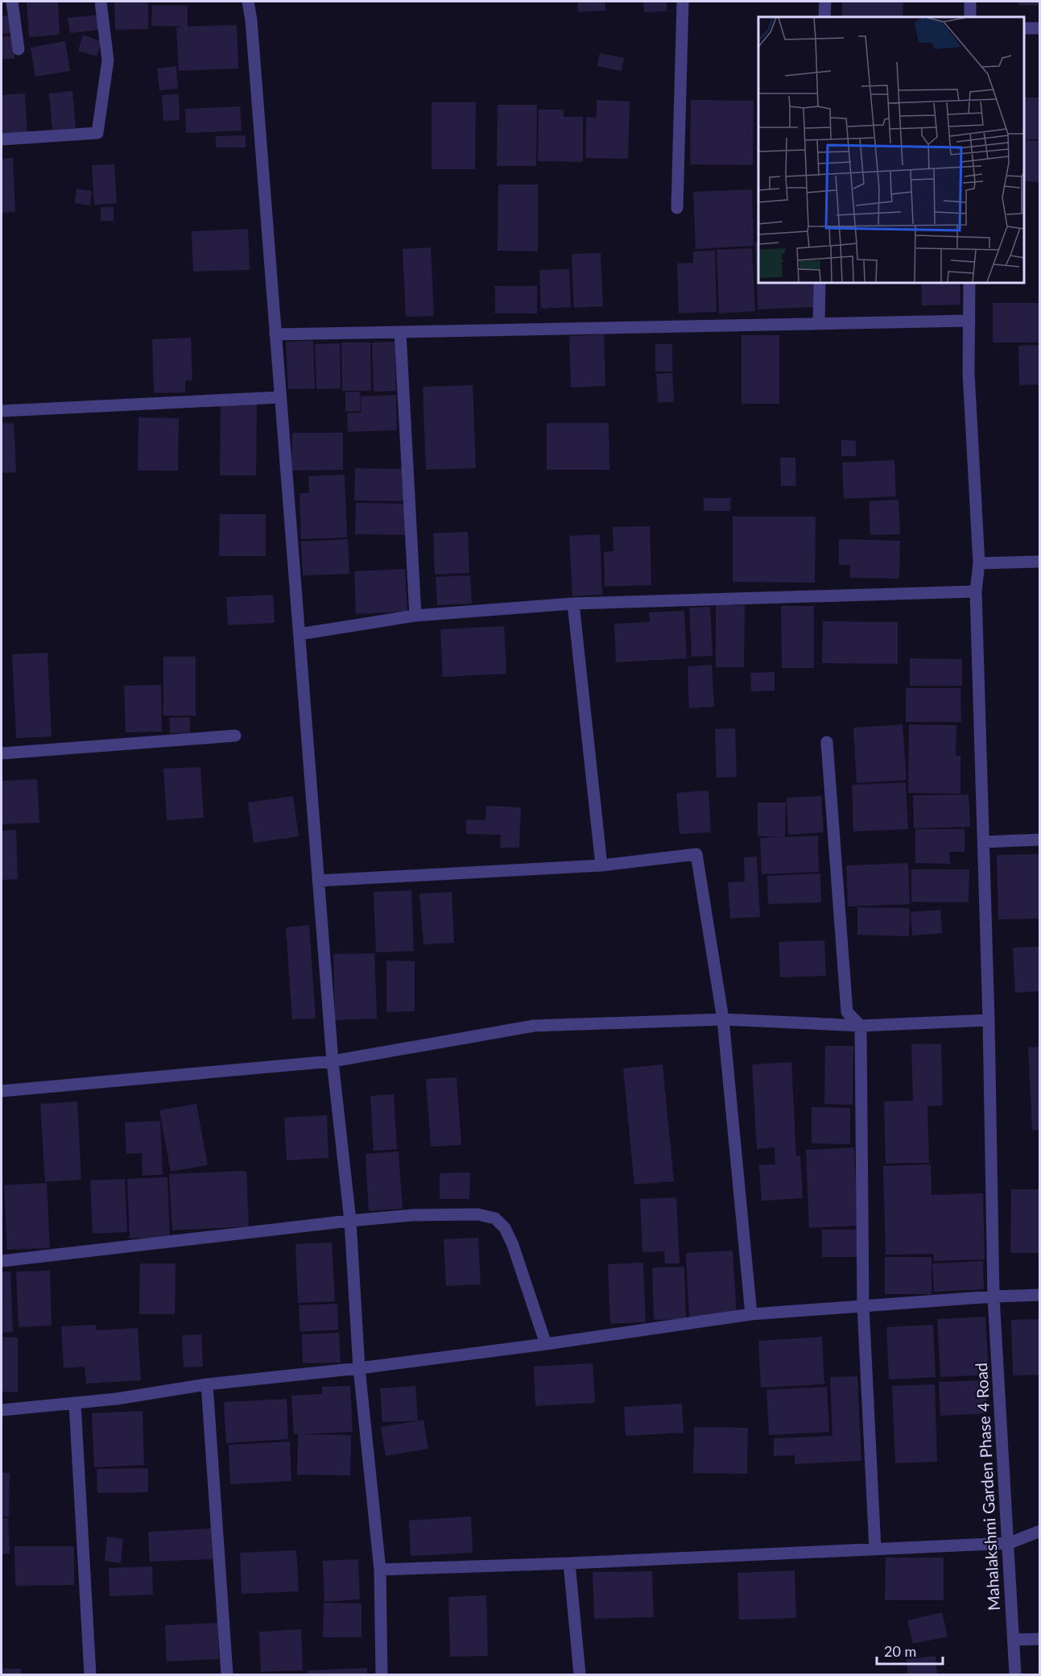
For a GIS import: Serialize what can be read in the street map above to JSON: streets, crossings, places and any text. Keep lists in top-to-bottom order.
{
  "streets": {
    "street": ["Mahalakshmi Garden Phase 4 Road"]
  },
  "scale_bar": "20 m"
}
